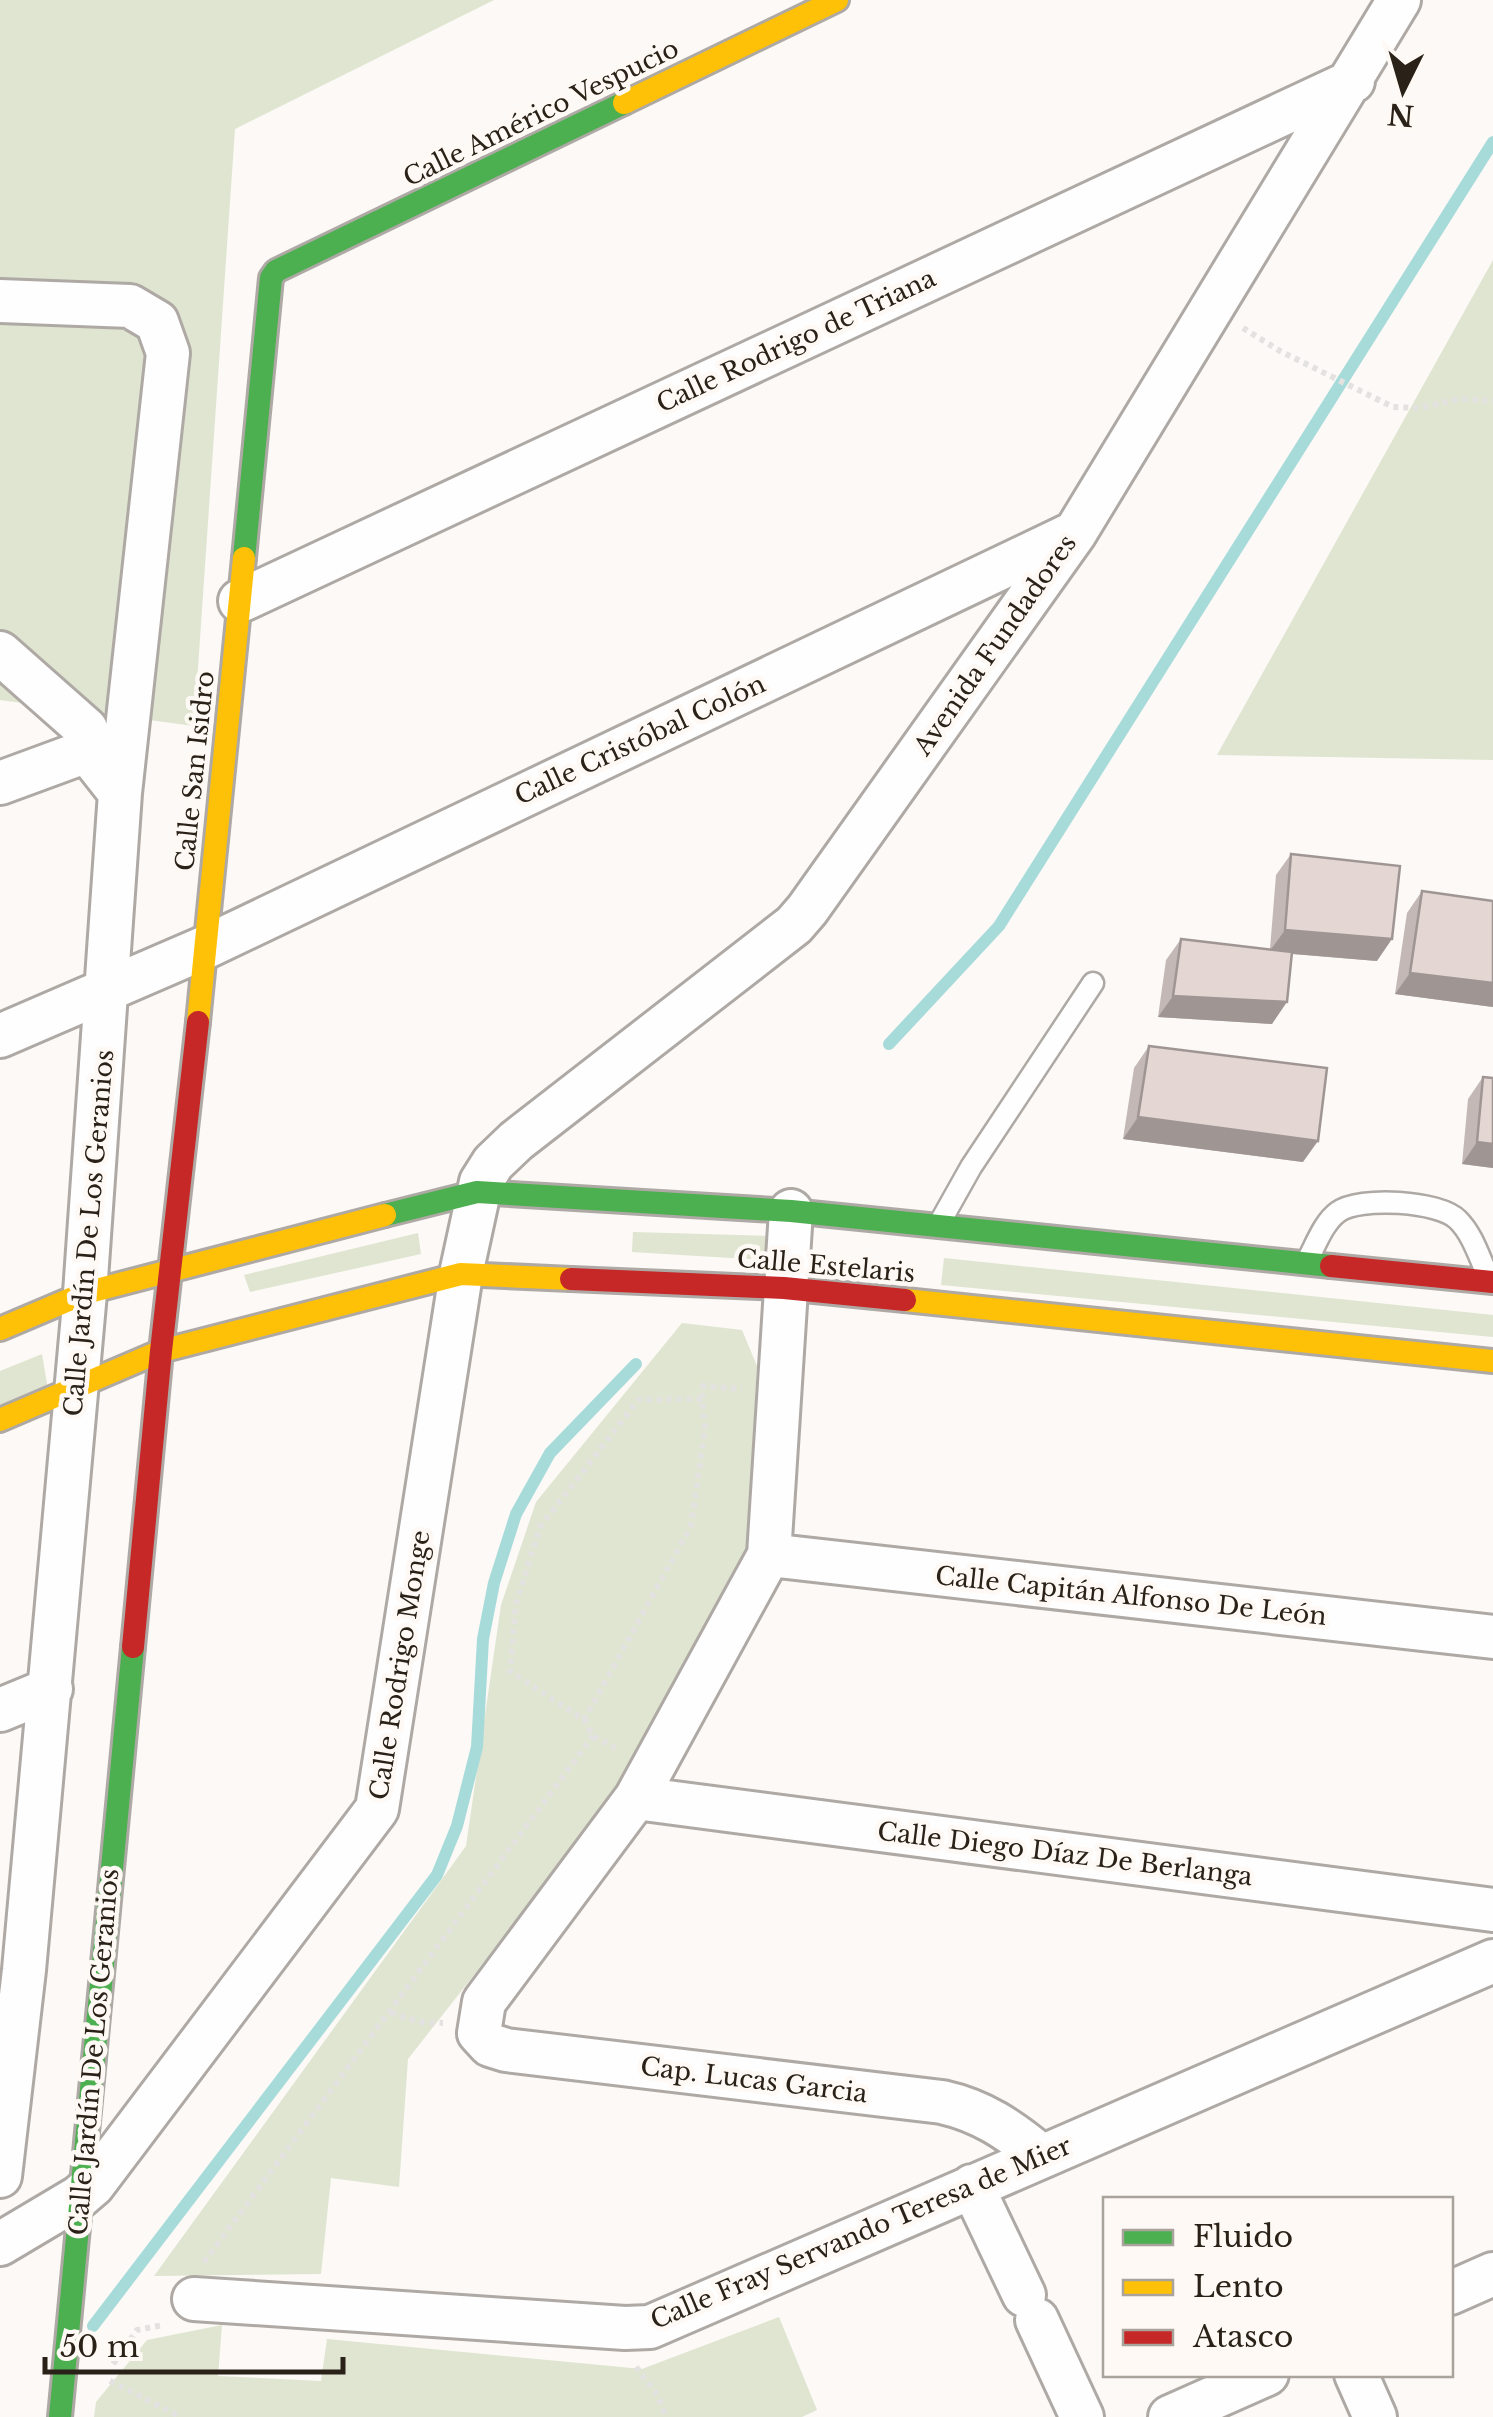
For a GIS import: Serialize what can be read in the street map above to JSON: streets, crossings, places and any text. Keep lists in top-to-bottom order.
{
  "streets": {
    "street": [
      "Calle Américo Vespucio",
      "Calle Rodrigo de Triana",
      "Avenida Fundadores",
      "Calle Cristóbal Colón",
      "Calle San Isidro",
      "Calle Jardín De Los Geranios",
      "Calle Estelaris",
      "Calle Capitán Alfonso De León",
      "Calle Rodrigo Monge",
      "Calle Diego Díaz De Berlanga",
      "Cap. Lucas Garcia",
      "Calle Fray Servando Teresa de Mier"
    ]
  },
  "crossings": [
    ["Calle Américo Vespucio", "Calle San Isidro"],
    ["Calle Rodrigo de Triana", "Avenida Fundadores"],
    ["Calle Rodrigo de Triana", "Calle San Isidro"],
    ["Avenida Fundadores", "Calle Cristóbal Colón"],
    ["Avenida Fundadores", "Calle Estelaris"],
    ["Avenida Fundadores", "Calle Rodrigo Monge"],
    ["Calle Cristóbal Colón", "Calle San Isidro"],
    ["Calle Cristóbal Colón", "Calle Jardín De Los Geranios"],
    ["Calle San Isidro", "Calle Jardín De Los Geranios"],
    ["Calle San Isidro", "Calle Estelaris"],
    ["Calle Jardín De Los Geranios", "Calle Estelaris"],
    ["Calle Jardín De Los Geranios", "Calle Rodrigo Monge"],
    ["Calle Estelaris", "Calle Rodrigo Monge"],
    ["Cap. Lucas Garcia", "Calle Fray Servando Teresa de Mier"]
  ],
  "legend": ["Fluido", "Lento", "Atasco"],
  "scale_bar": "50 m",
  "north": "bottom"
}
